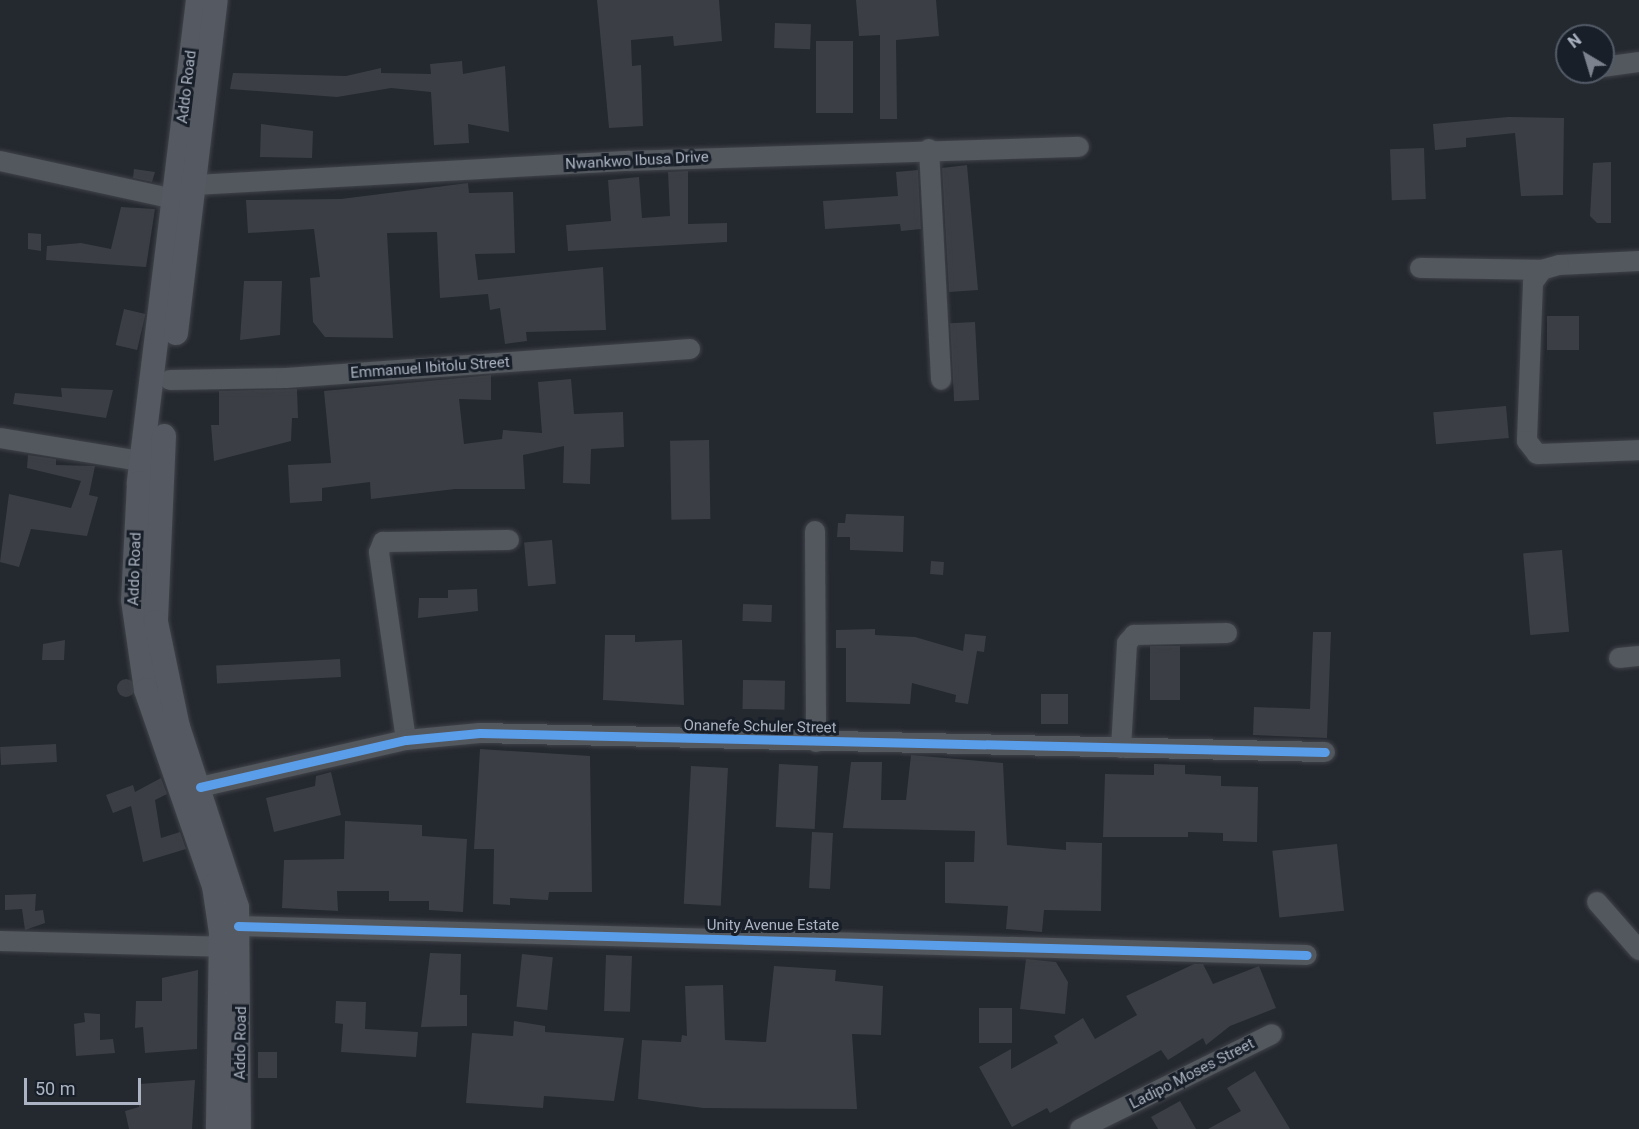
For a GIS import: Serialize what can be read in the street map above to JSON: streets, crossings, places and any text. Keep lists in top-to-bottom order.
{
  "streets": {
    "main road": ["Addo Road"],
    "street": [
      "Nwankwo Ibusa Drive",
      "Emmanuel Ibitolu Street",
      "Onanefe Schuler Street",
      "Unity Avenue Estate",
      "Ladipo Moses Street"
    ]
  },
  "crossings": [
    ["Addo Road", "Nwankwo Ibusa Drive"],
    ["Addo Road", "Emmanuel Ibitolu Street"],
    ["Addo Road", "Onanefe Schuler Street"],
    ["Addo Road", "Unity Avenue Estate"]
  ],
  "scale_bar": "50 m",
  "north": "top left"
}
